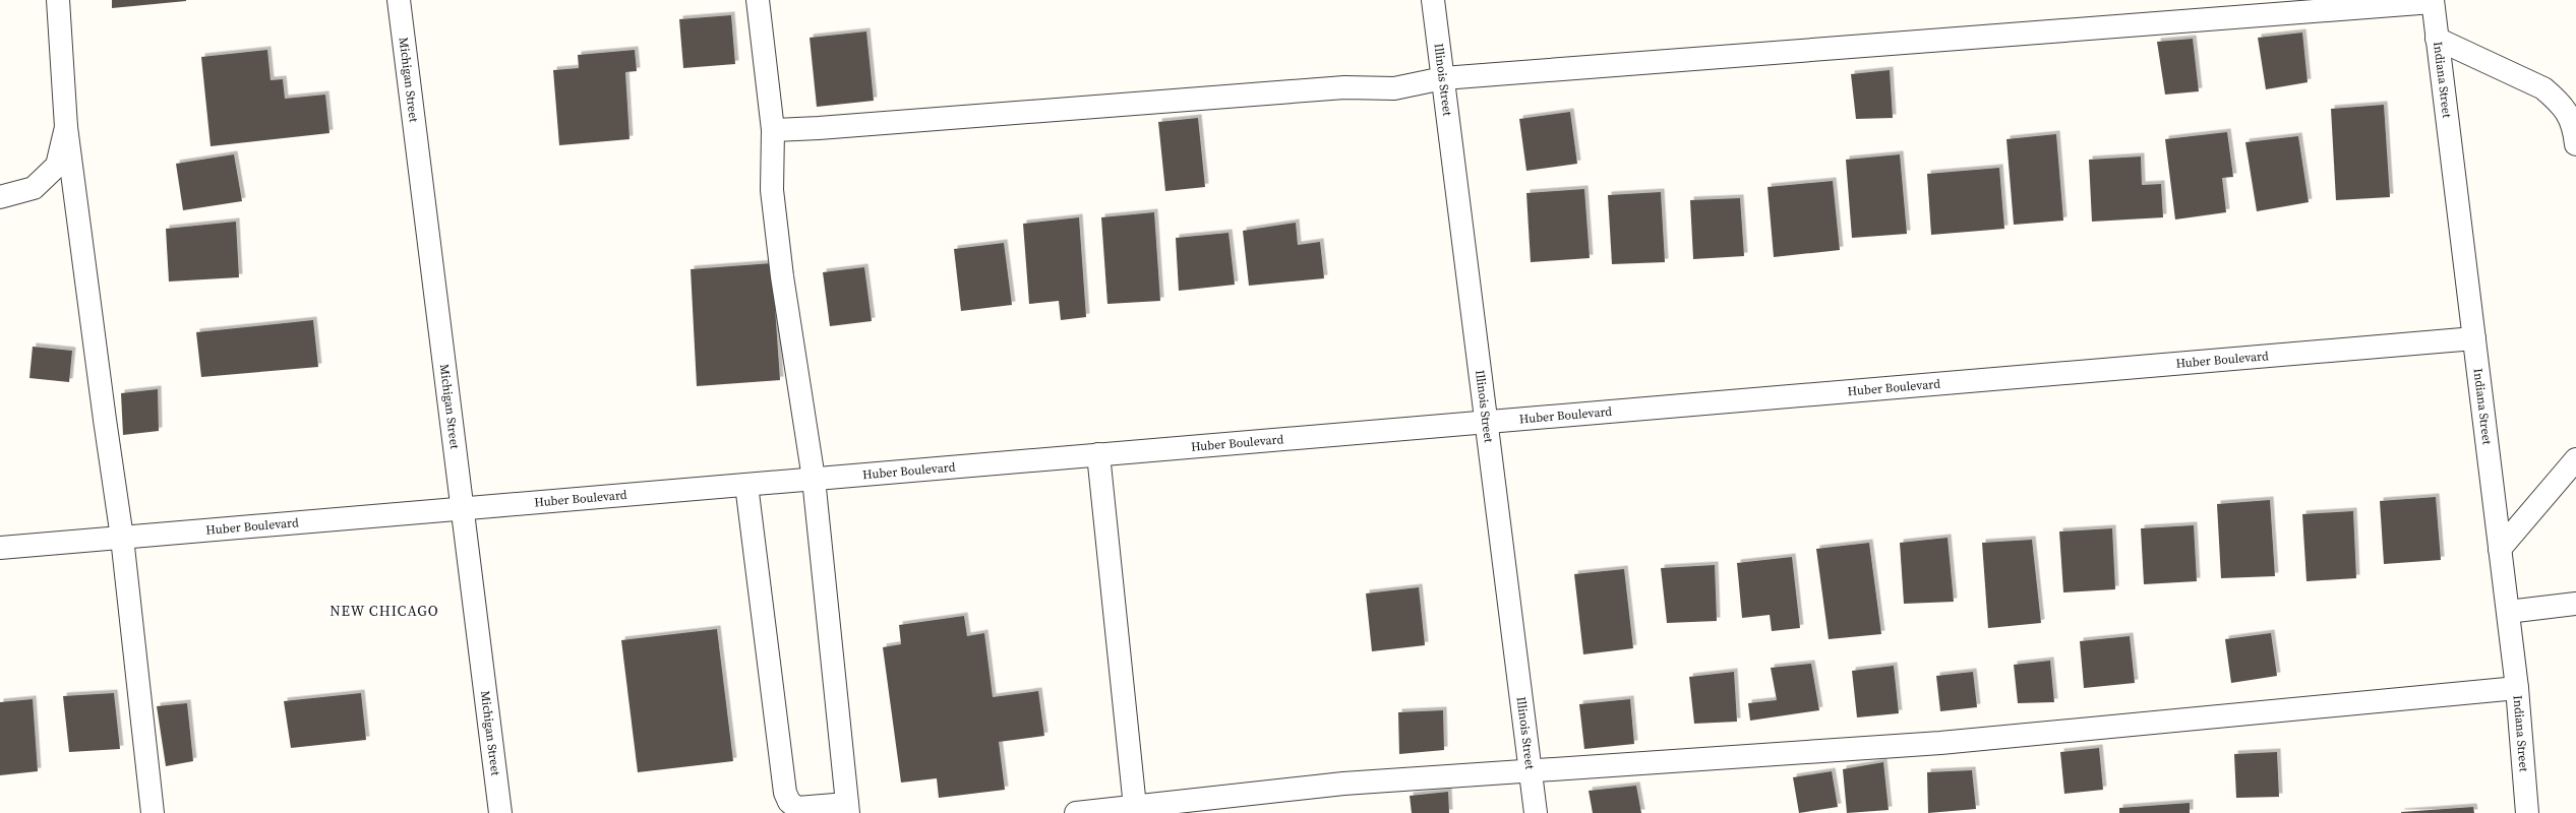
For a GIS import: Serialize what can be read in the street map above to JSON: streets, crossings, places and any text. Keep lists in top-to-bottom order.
{
  "streets": {
    "street": [
      "Michigan Street",
      "Indiana Street",
      "Illinois Street",
      "Huber Boulevard"
    ]
  },
  "crossings": [
    ["Michigan Street", "Huber Boulevard"],
    ["Indiana Street", "Huber Boulevard"],
    ["Illinois Street", "Huber Boulevard"]
  ],
  "districts": ["NEW CHICAGO"]
}
